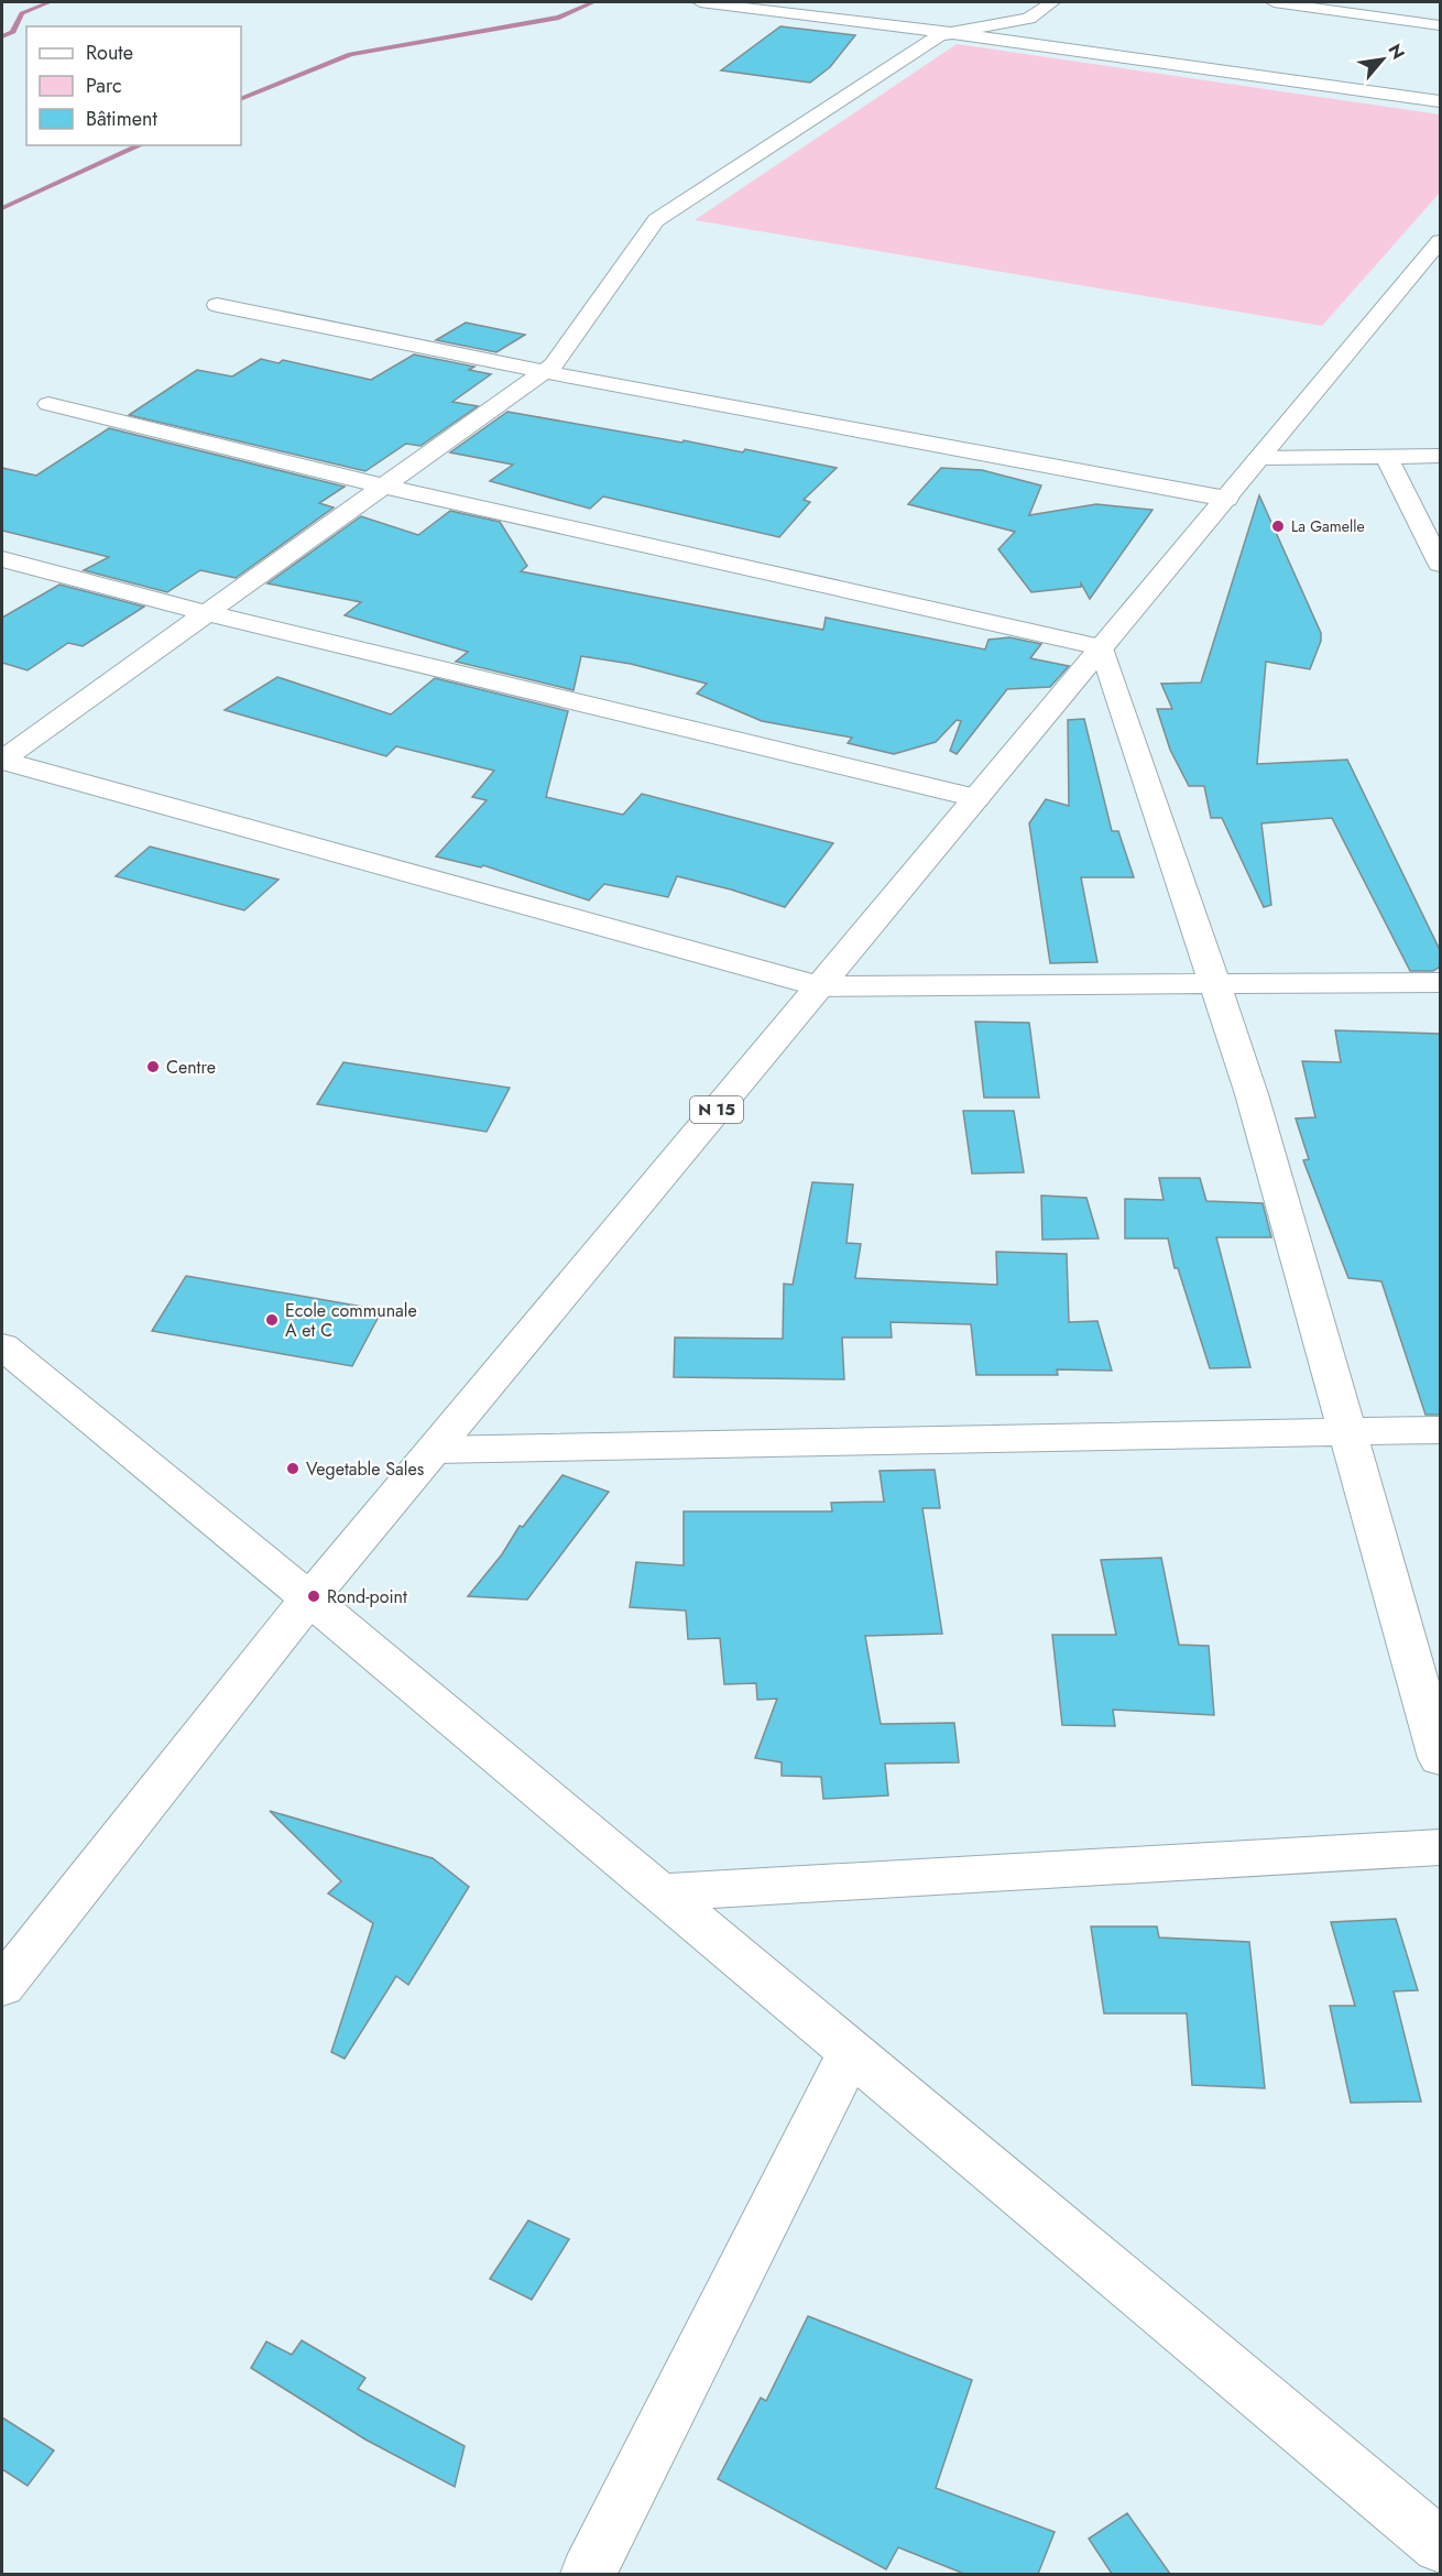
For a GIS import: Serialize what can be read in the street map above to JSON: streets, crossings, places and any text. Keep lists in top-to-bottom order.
{
  "streets": {
    "street": ["N 15"]
  },
  "places": [
    "La Gamelle",
    "Centre",
    "Ecole communale A et C",
    "Vegetable Sales",
    "Rond-point"
  ],
  "legend": ["Route", "Parc", "Bâtiment"],
  "north": "top right"
}
